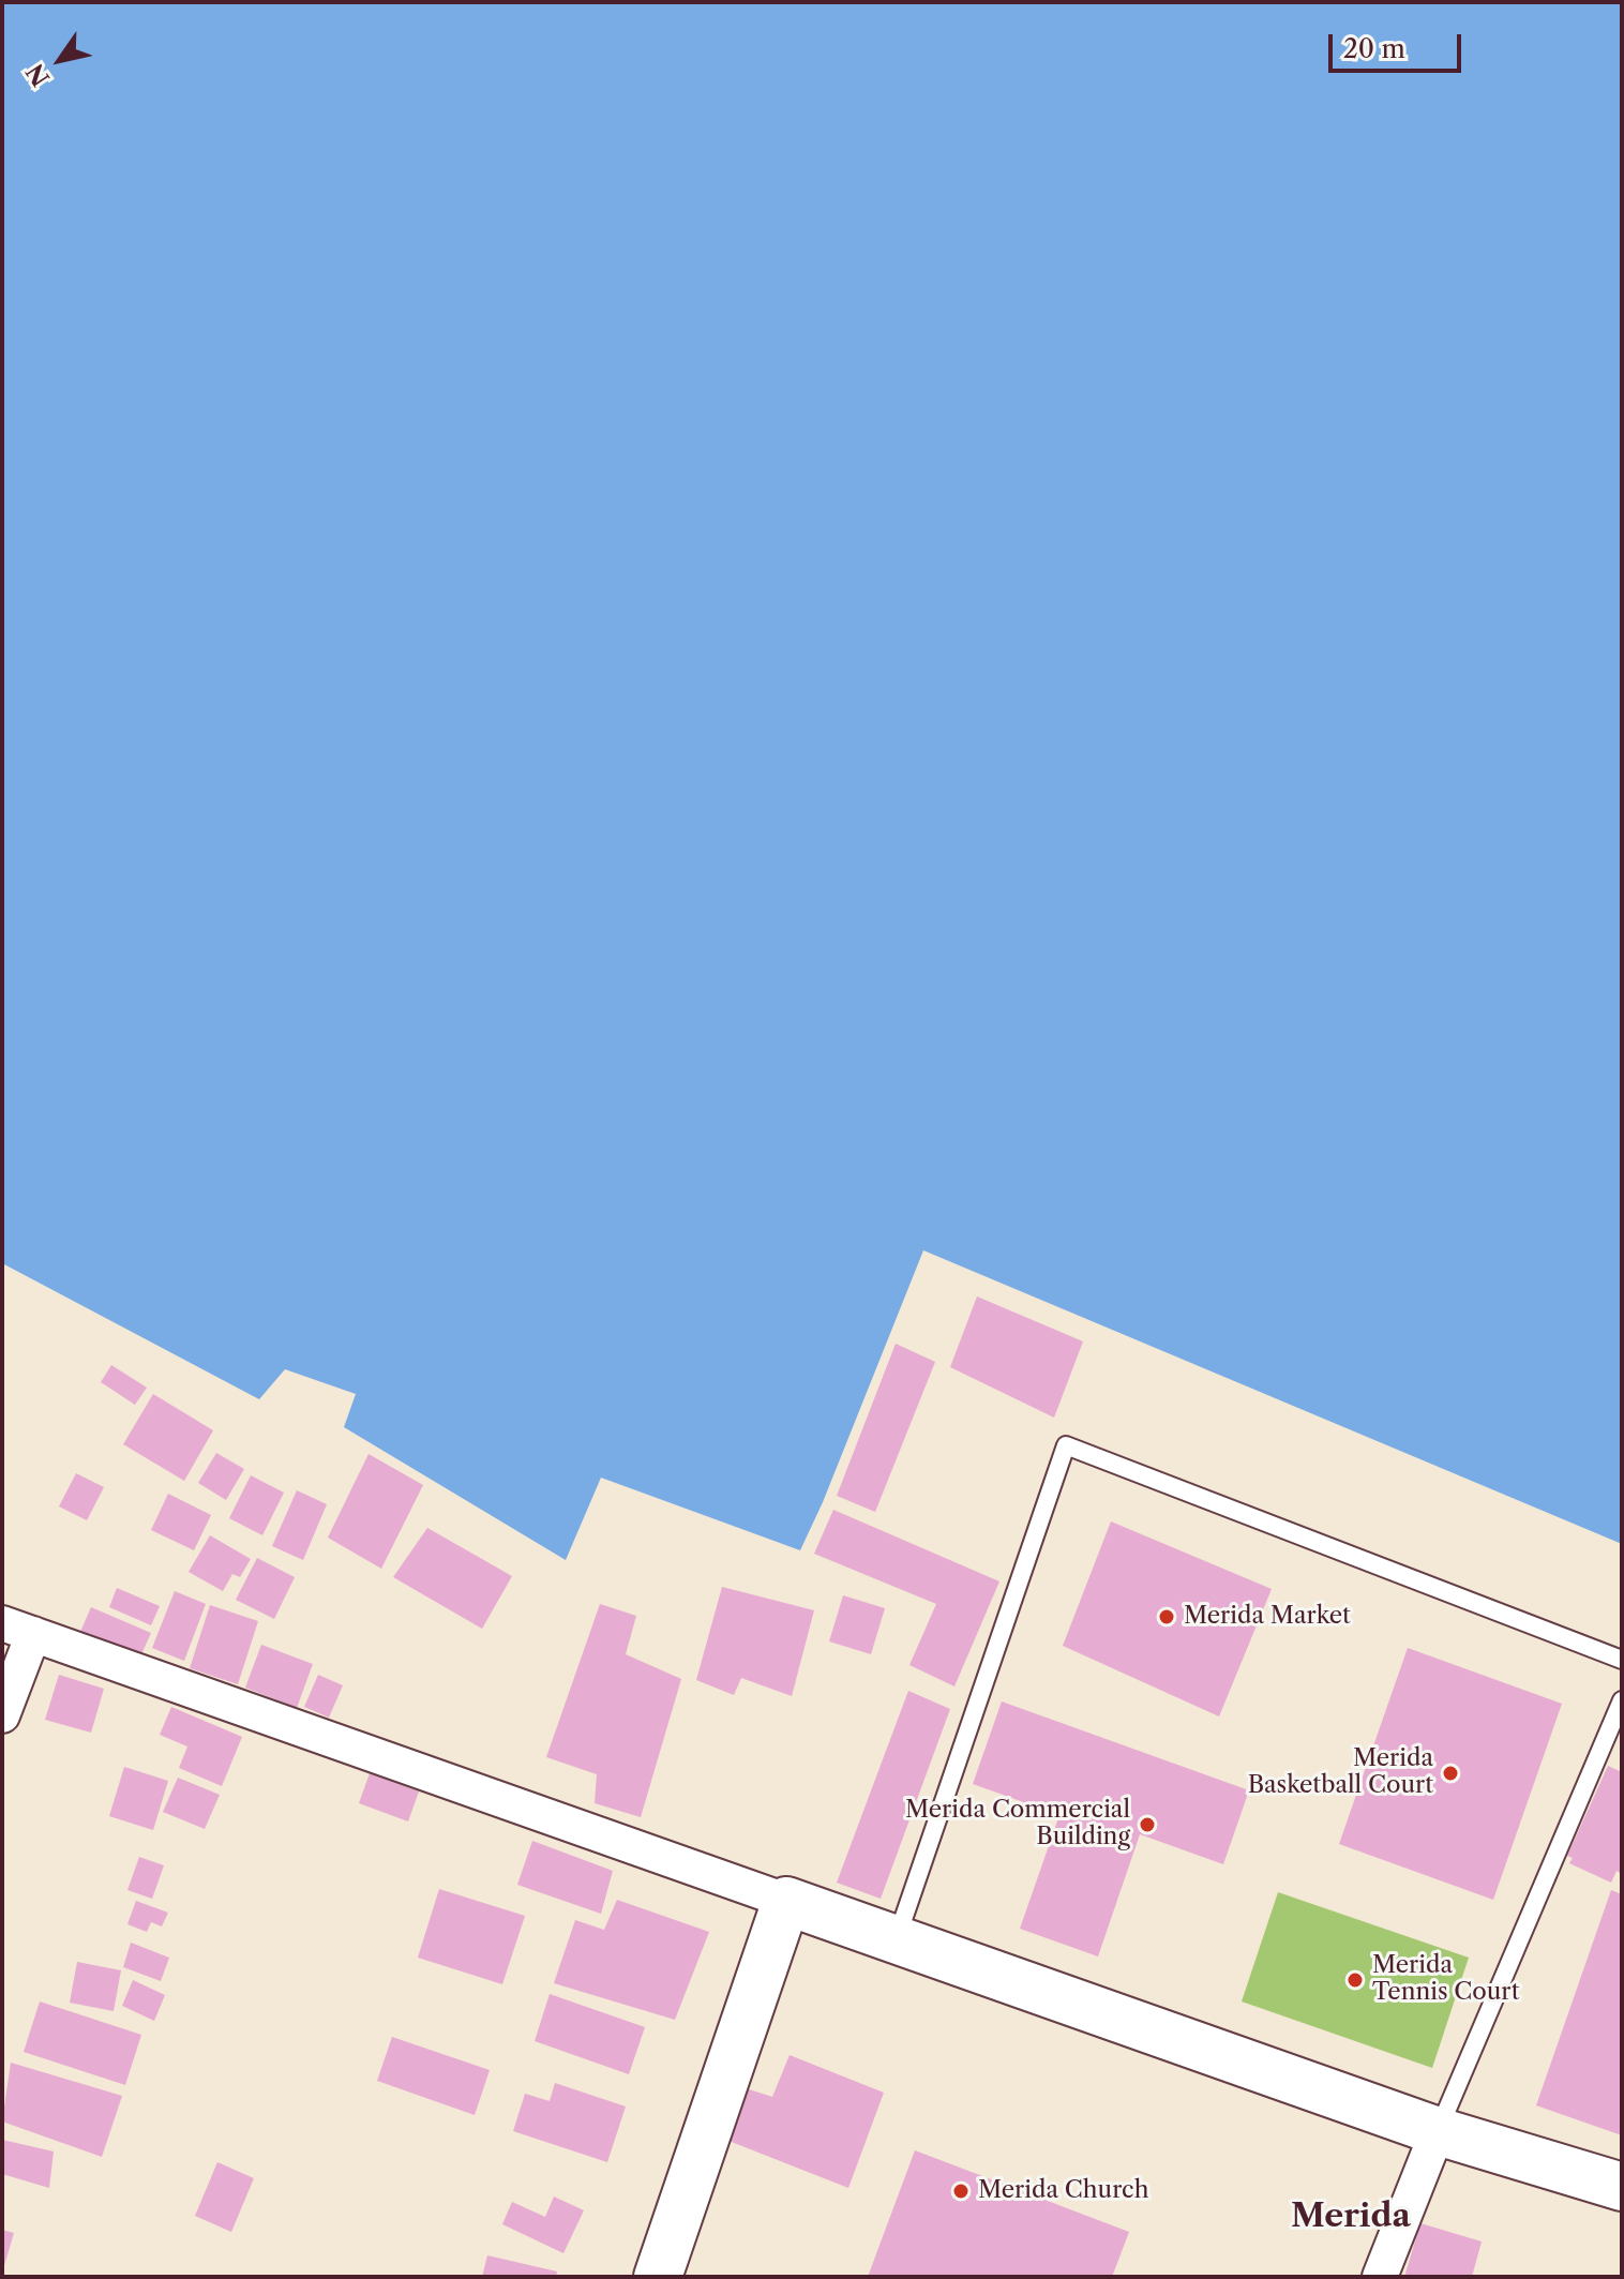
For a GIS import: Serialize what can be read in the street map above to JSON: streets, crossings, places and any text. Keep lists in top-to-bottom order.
{
  "districts": ["Merida"],
  "places": [
    "Merida Market",
    "Merida Basketball Court",
    "Merida Commercial Building",
    "Merida Tennis Court",
    "Merida Church"
  ],
  "scale_bar": "20 m",
  "north": "bottom left"
}
